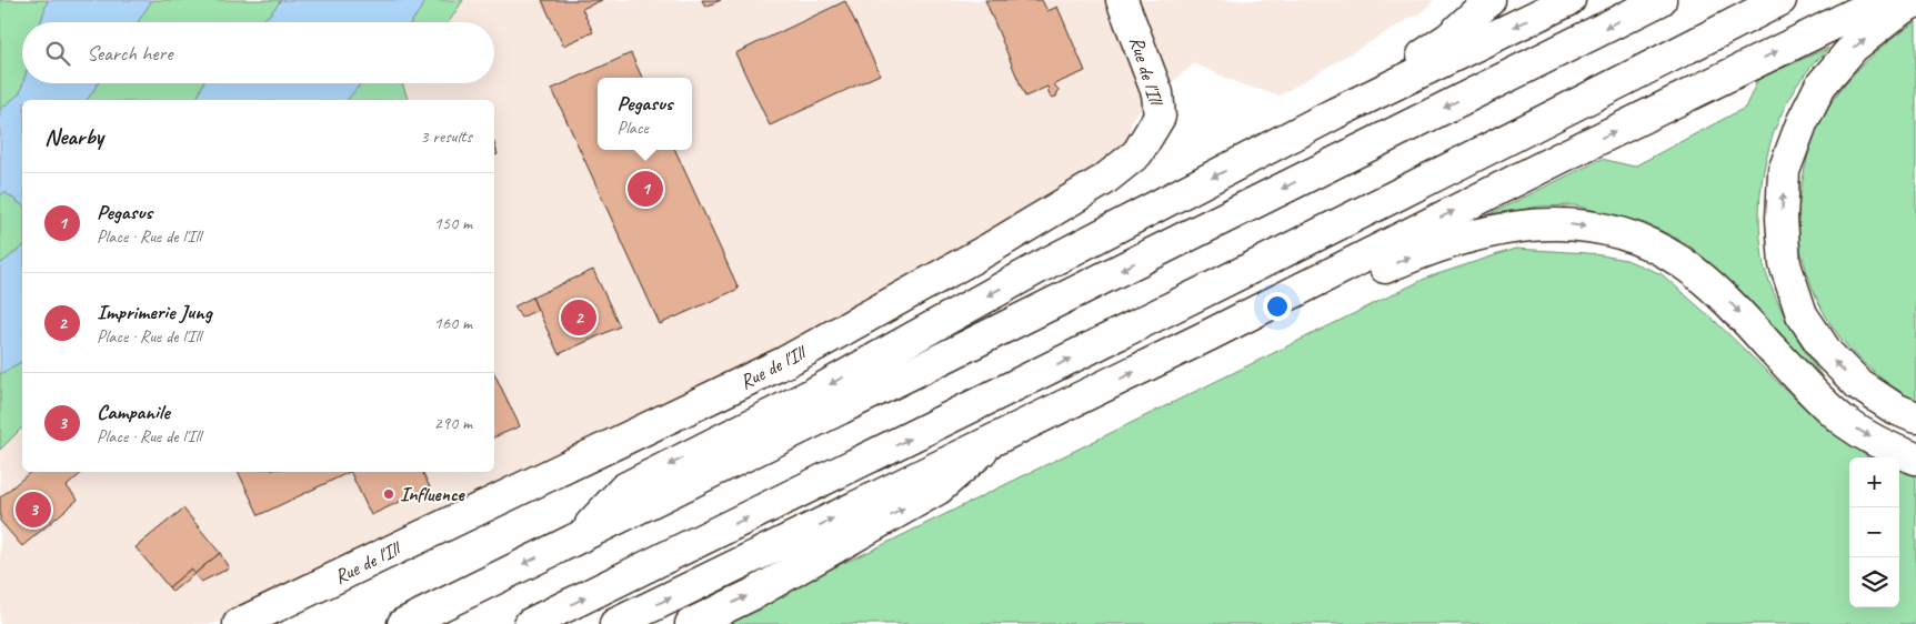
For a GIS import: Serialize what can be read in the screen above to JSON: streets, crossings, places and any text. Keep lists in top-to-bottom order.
{
  "streets": {
    "main road": ["Rue de l'Ill"]
  },
  "places": ["Influence"],
  "page": {
    "search": "Search here",
    "popup": ["Pegasus", "Place"],
    "heading": ["Nearby", "3 results"],
    "pins": ["1", "2", "3"],
    "list": [
      {
        "mark": "1",
        "name": "Pegasus",
        "note": "Place · Rue de l'Ill",
        "value": "150 m"
      },
      {
        "mark": "2",
        "name": "Imprimerie Jung",
        "note": "Place · Rue de l'Ill",
        "value": "160 m"
      },
      {
        "mark": "3",
        "name": "Campanile",
        "note": "Place · Rue de l'Ill",
        "value": "290 m"
      }
    ],
    "map_buttons": ["+", "−"]
  }
}
